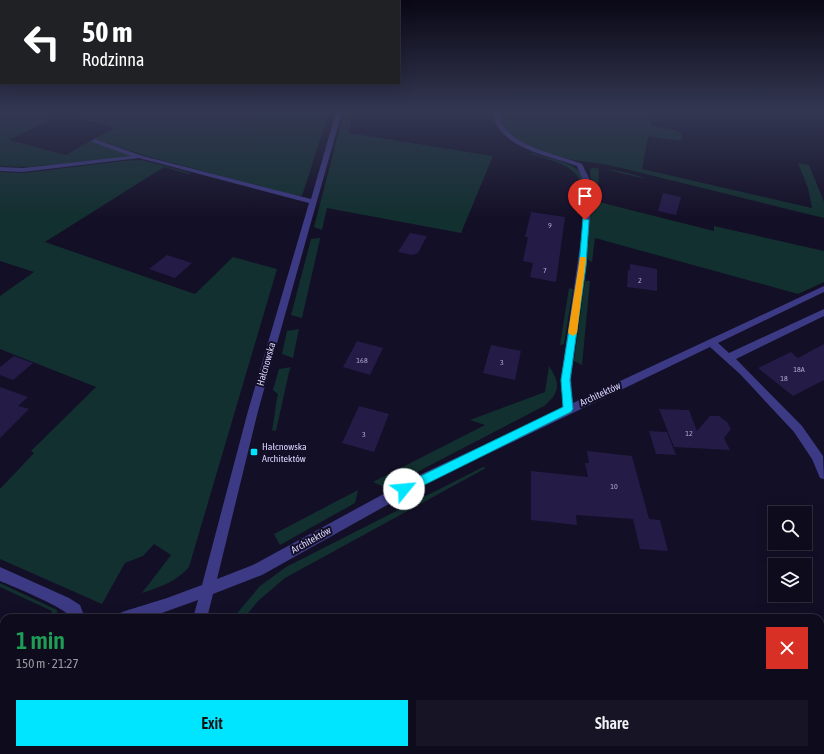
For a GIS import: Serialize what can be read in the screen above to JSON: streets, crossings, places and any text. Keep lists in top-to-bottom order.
{
  "streets": {
    "street": ["Hałcnowska", "Architektów"]
  },
  "crossings": [
    ["Hałcnowska", "Architektów"]
  ],
  "places": {
    "transit": ["Hałcnowska Architektów"]
  },
  "house_numbers": [
    "9",
    "7",
    "2",
    "168",
    "3",
    "18A",
    "18",
    "12",
    "3",
    "10"
  ],
  "page": {
    "turn": ["50 m", "Rodzinna"],
    "heading": ["1 min", "150 m · 21:27"],
    "buttons": ["Exit", "Share"]
  }
}
